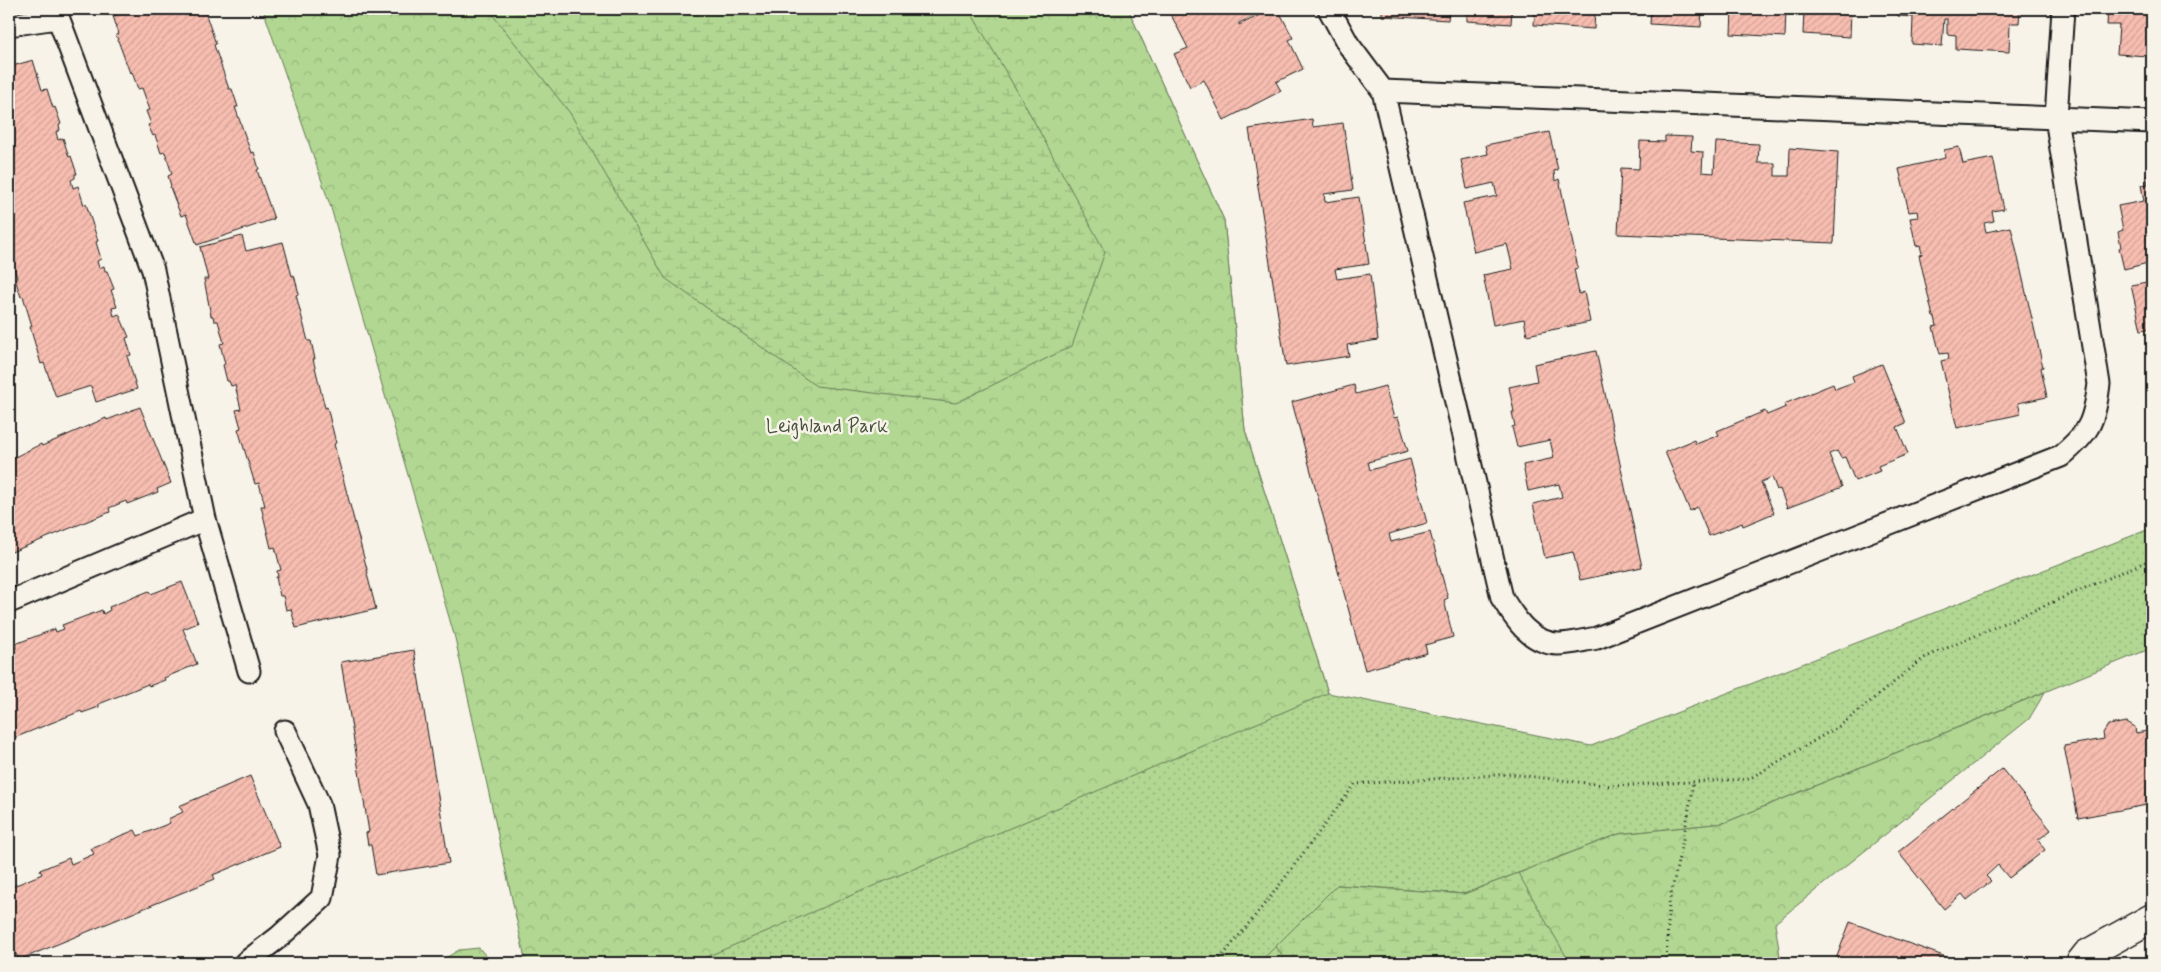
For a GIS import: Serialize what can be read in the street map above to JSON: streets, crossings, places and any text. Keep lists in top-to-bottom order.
{
  "parks": ["Leighland Park"]
}
